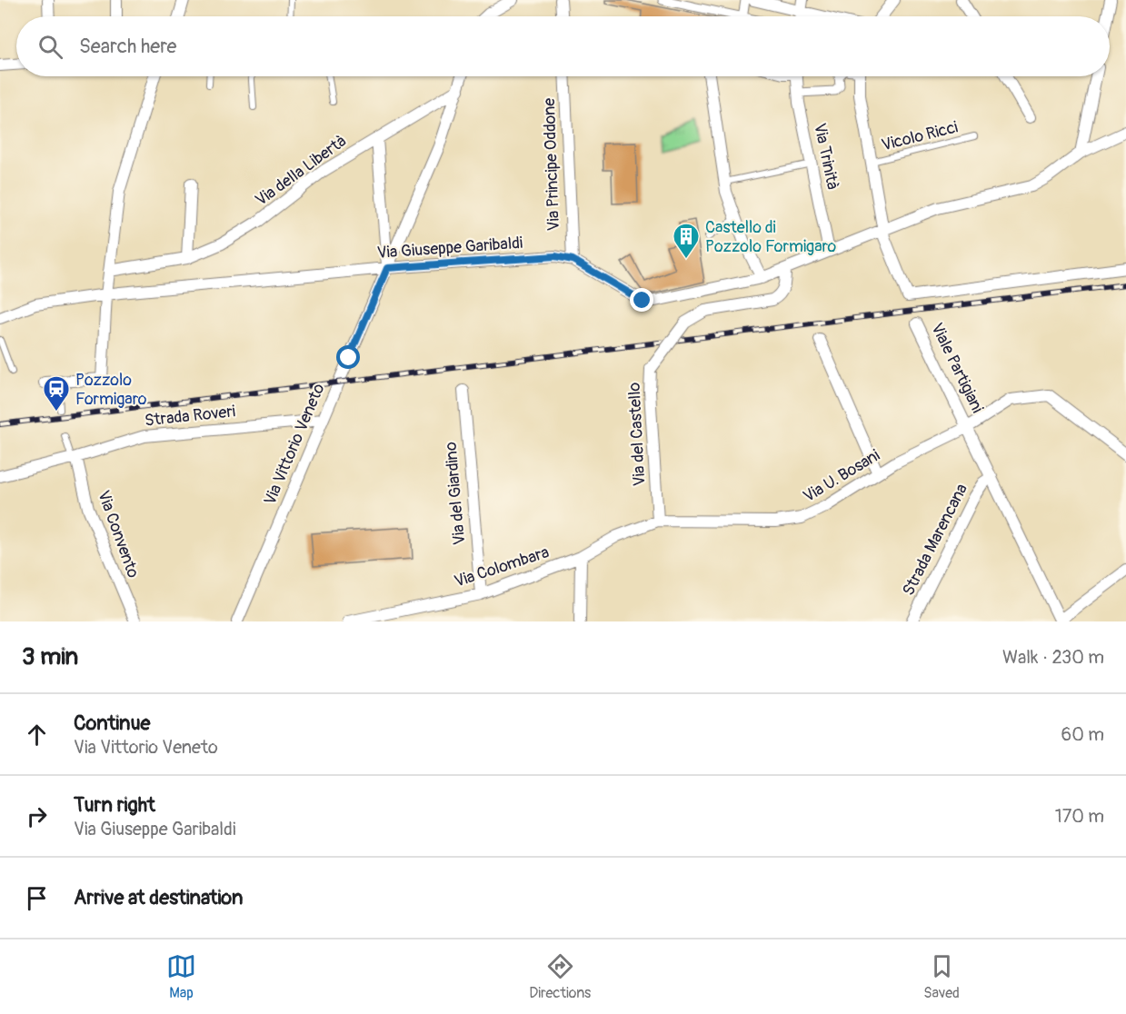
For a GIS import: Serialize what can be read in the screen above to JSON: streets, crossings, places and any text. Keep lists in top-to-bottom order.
{
  "streets": {
    "street": [
      "Via Trinità",
      "Via Principe Oddone",
      "Via della Libertà",
      "Via Giuseppe Garibaldi",
      "Viale Partigiani",
      "Strada Roveri",
      "Via del Castello",
      "Via Vittorio Veneto",
      "Via U. Bosani",
      "Via del Giardino",
      "Via Convento",
      "Strada Marencana",
      "Via Colombara"
    ],
    "lane": ["Vicolo Ricci"]
  },
  "crossings": [
    ["Via Trinità", "Via Giuseppe Garibaldi"],
    ["Via Principe Oddone", "Via Giuseppe Garibaldi"],
    ["Via della Libertà", "Via Vittorio Veneto"],
    ["Via Giuseppe Garibaldi", "Via del Castello"],
    ["Via Giuseppe Garibaldi", "Via Vittorio Veneto"],
    ["Viale Partigiani", "Via U. Bosani"],
    ["Viale Partigiani", "Strada Marencana"],
    ["Strada Roveri", "Via Vittorio Veneto"],
    ["Strada Roveri", "Via Convento"],
    ["Via del Castello", "Via U. Bosani"],
    ["Via del Castello", "Via Colombara"],
    ["Via U. Bosani", "Via Colombara"],
    ["Via del Giardino", "Via Colombara"]
  ],
  "places": {
    "building": ["Castello di Pozzolo Formigaro"],
    "station": ["Pozzolo Formigaro"]
  },
  "page": {
    "search": "Search here",
    "heading": ["3 min", "Walk · 230 m"],
    "list": [
      ["Continue", "Via Vittorio Veneto", "60 m"],
      ["Turn right", "Via Giuseppe Garibaldi", "170 m"],
      "Arrive at destination"
    ],
    "nav": ["Map", "Directions", "Saved"]
  }
}
